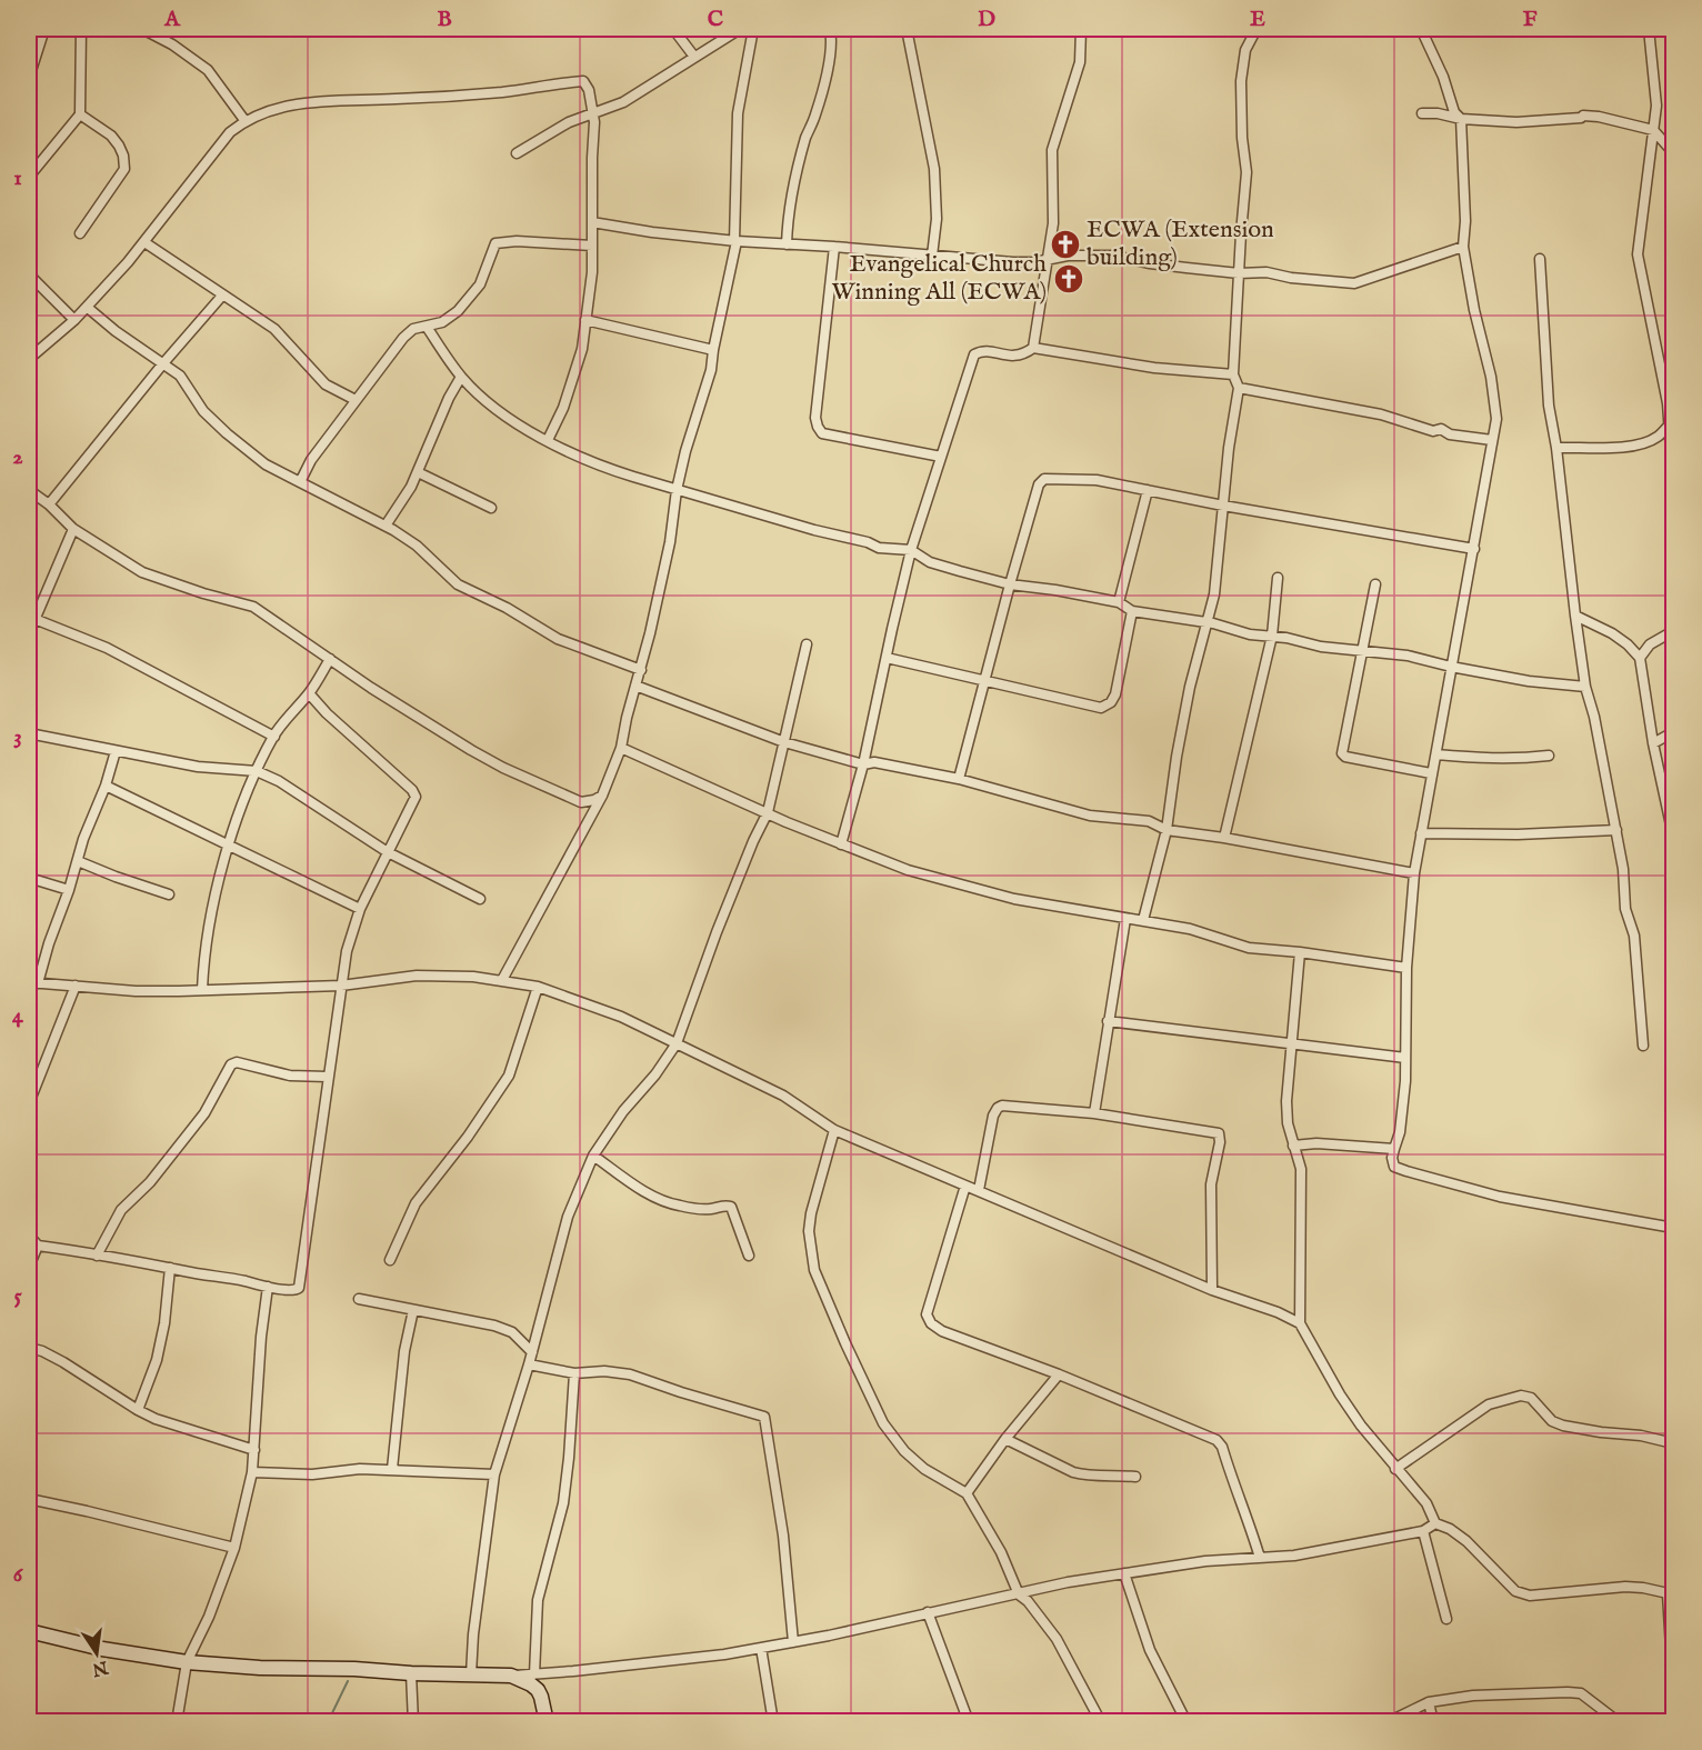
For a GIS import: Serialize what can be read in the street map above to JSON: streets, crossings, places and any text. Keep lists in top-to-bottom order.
{
  "places": {
    "church": ["ECWA (Extension building)", "Evangelical Church Winning All (ECWA)"]
  },
  "north": "bottom",
  "grid": {
    "columns": [
      "A",
      "B",
      "C",
      "D",
      "E",
      "F"
    ],
    "rows": [
      "1",
      "2",
      "3",
      "4",
      "5",
      "6"
    ]
  }
}
